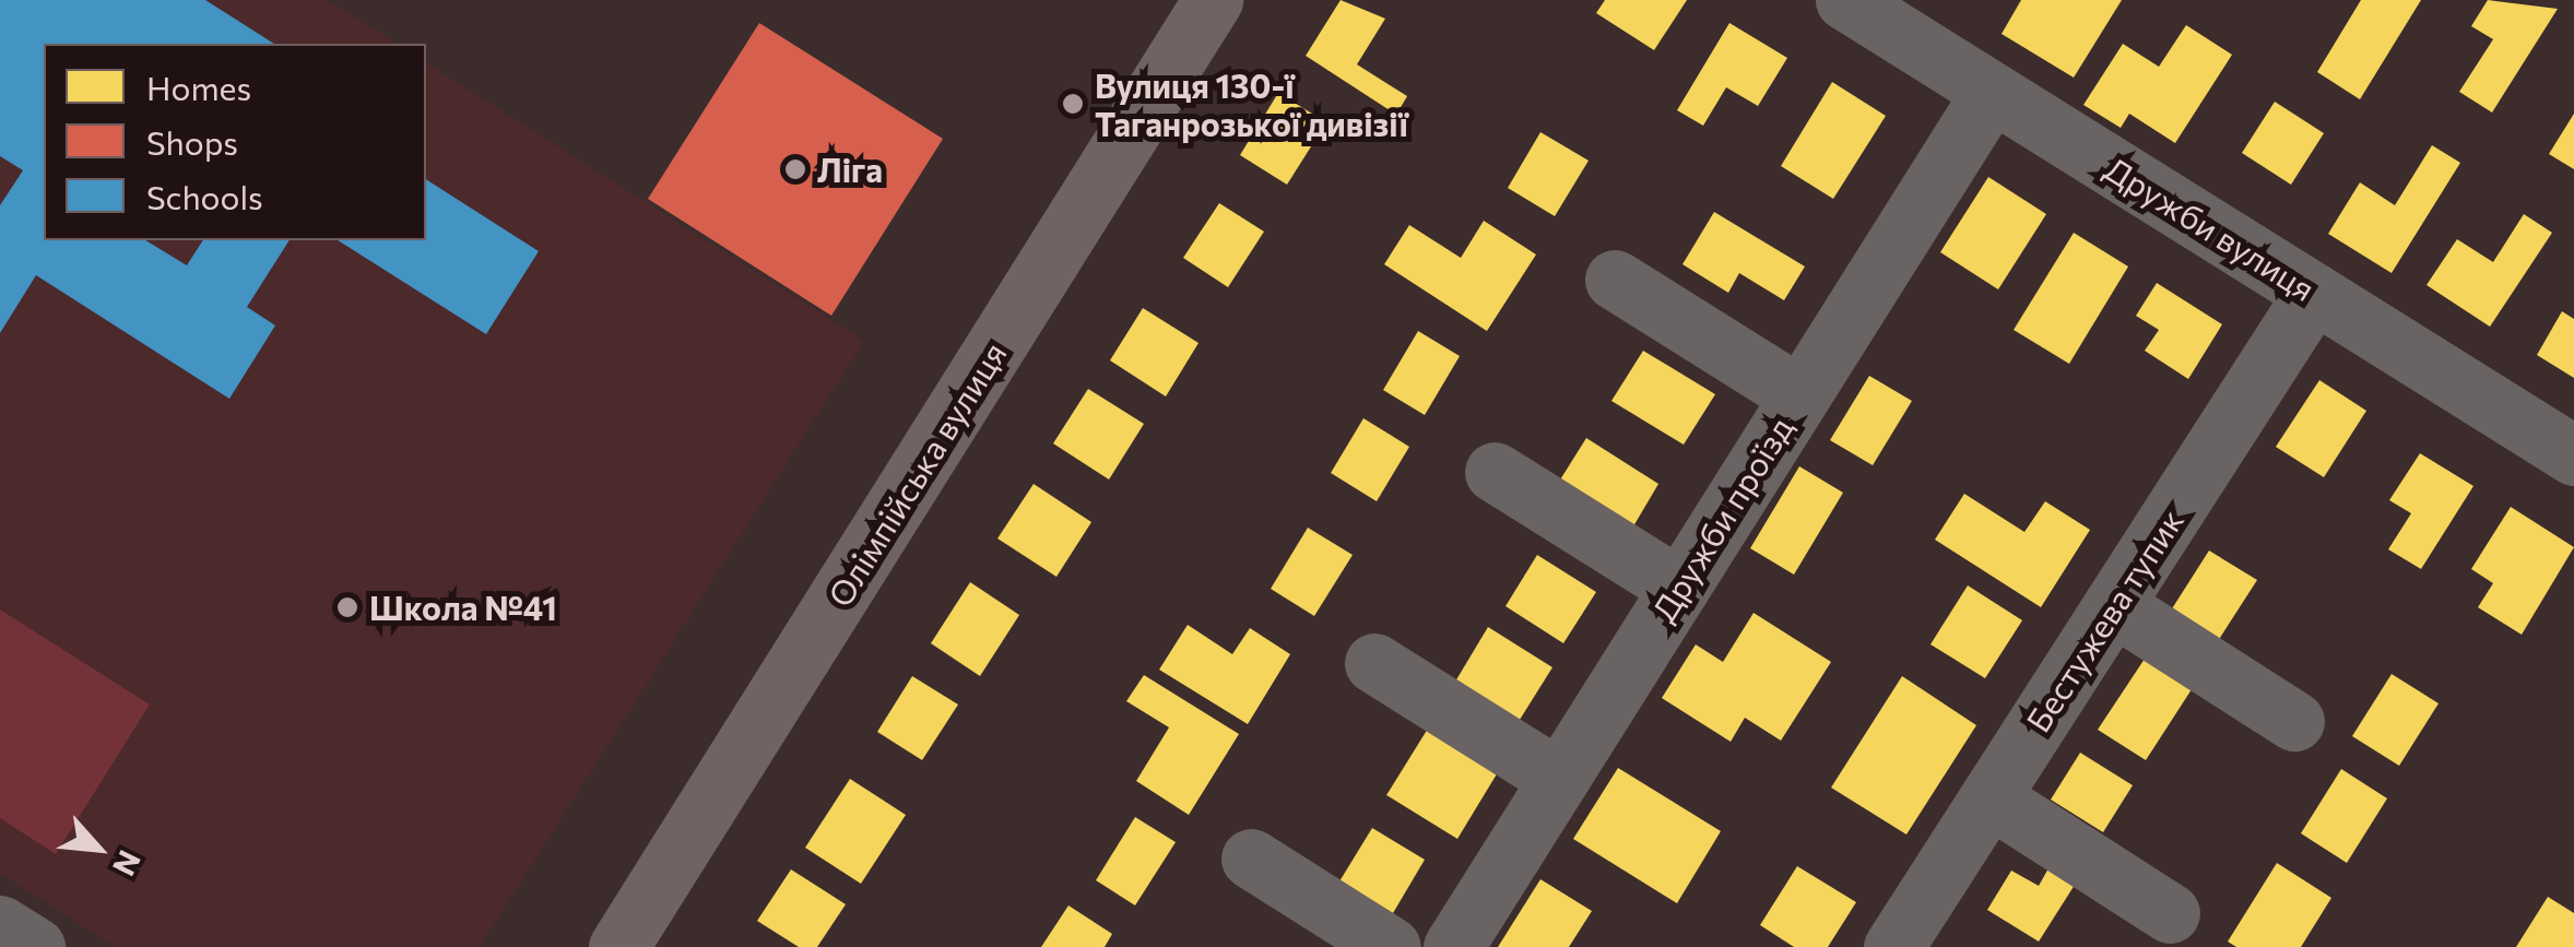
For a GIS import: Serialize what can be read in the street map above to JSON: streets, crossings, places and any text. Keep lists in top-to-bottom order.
{
  "streets": {
    "main road": ["Олімпійська вулиця"],
    "street": ["Дружби вулиця", "Дружби проїзд", "Бестужева тупик"]
  },
  "crossings": [
    ["Дружби вулиця", "Дружби проїзд"],
    ["Дружби вулиця", "Бестужева тупик"]
  ],
  "places": ["Вулиця 130-ї Таганрозької дивізії", "Ліга", "Школа №41"],
  "legend": ["Homes", "Shops", "Schools"],
  "north": "bottom right"
}
